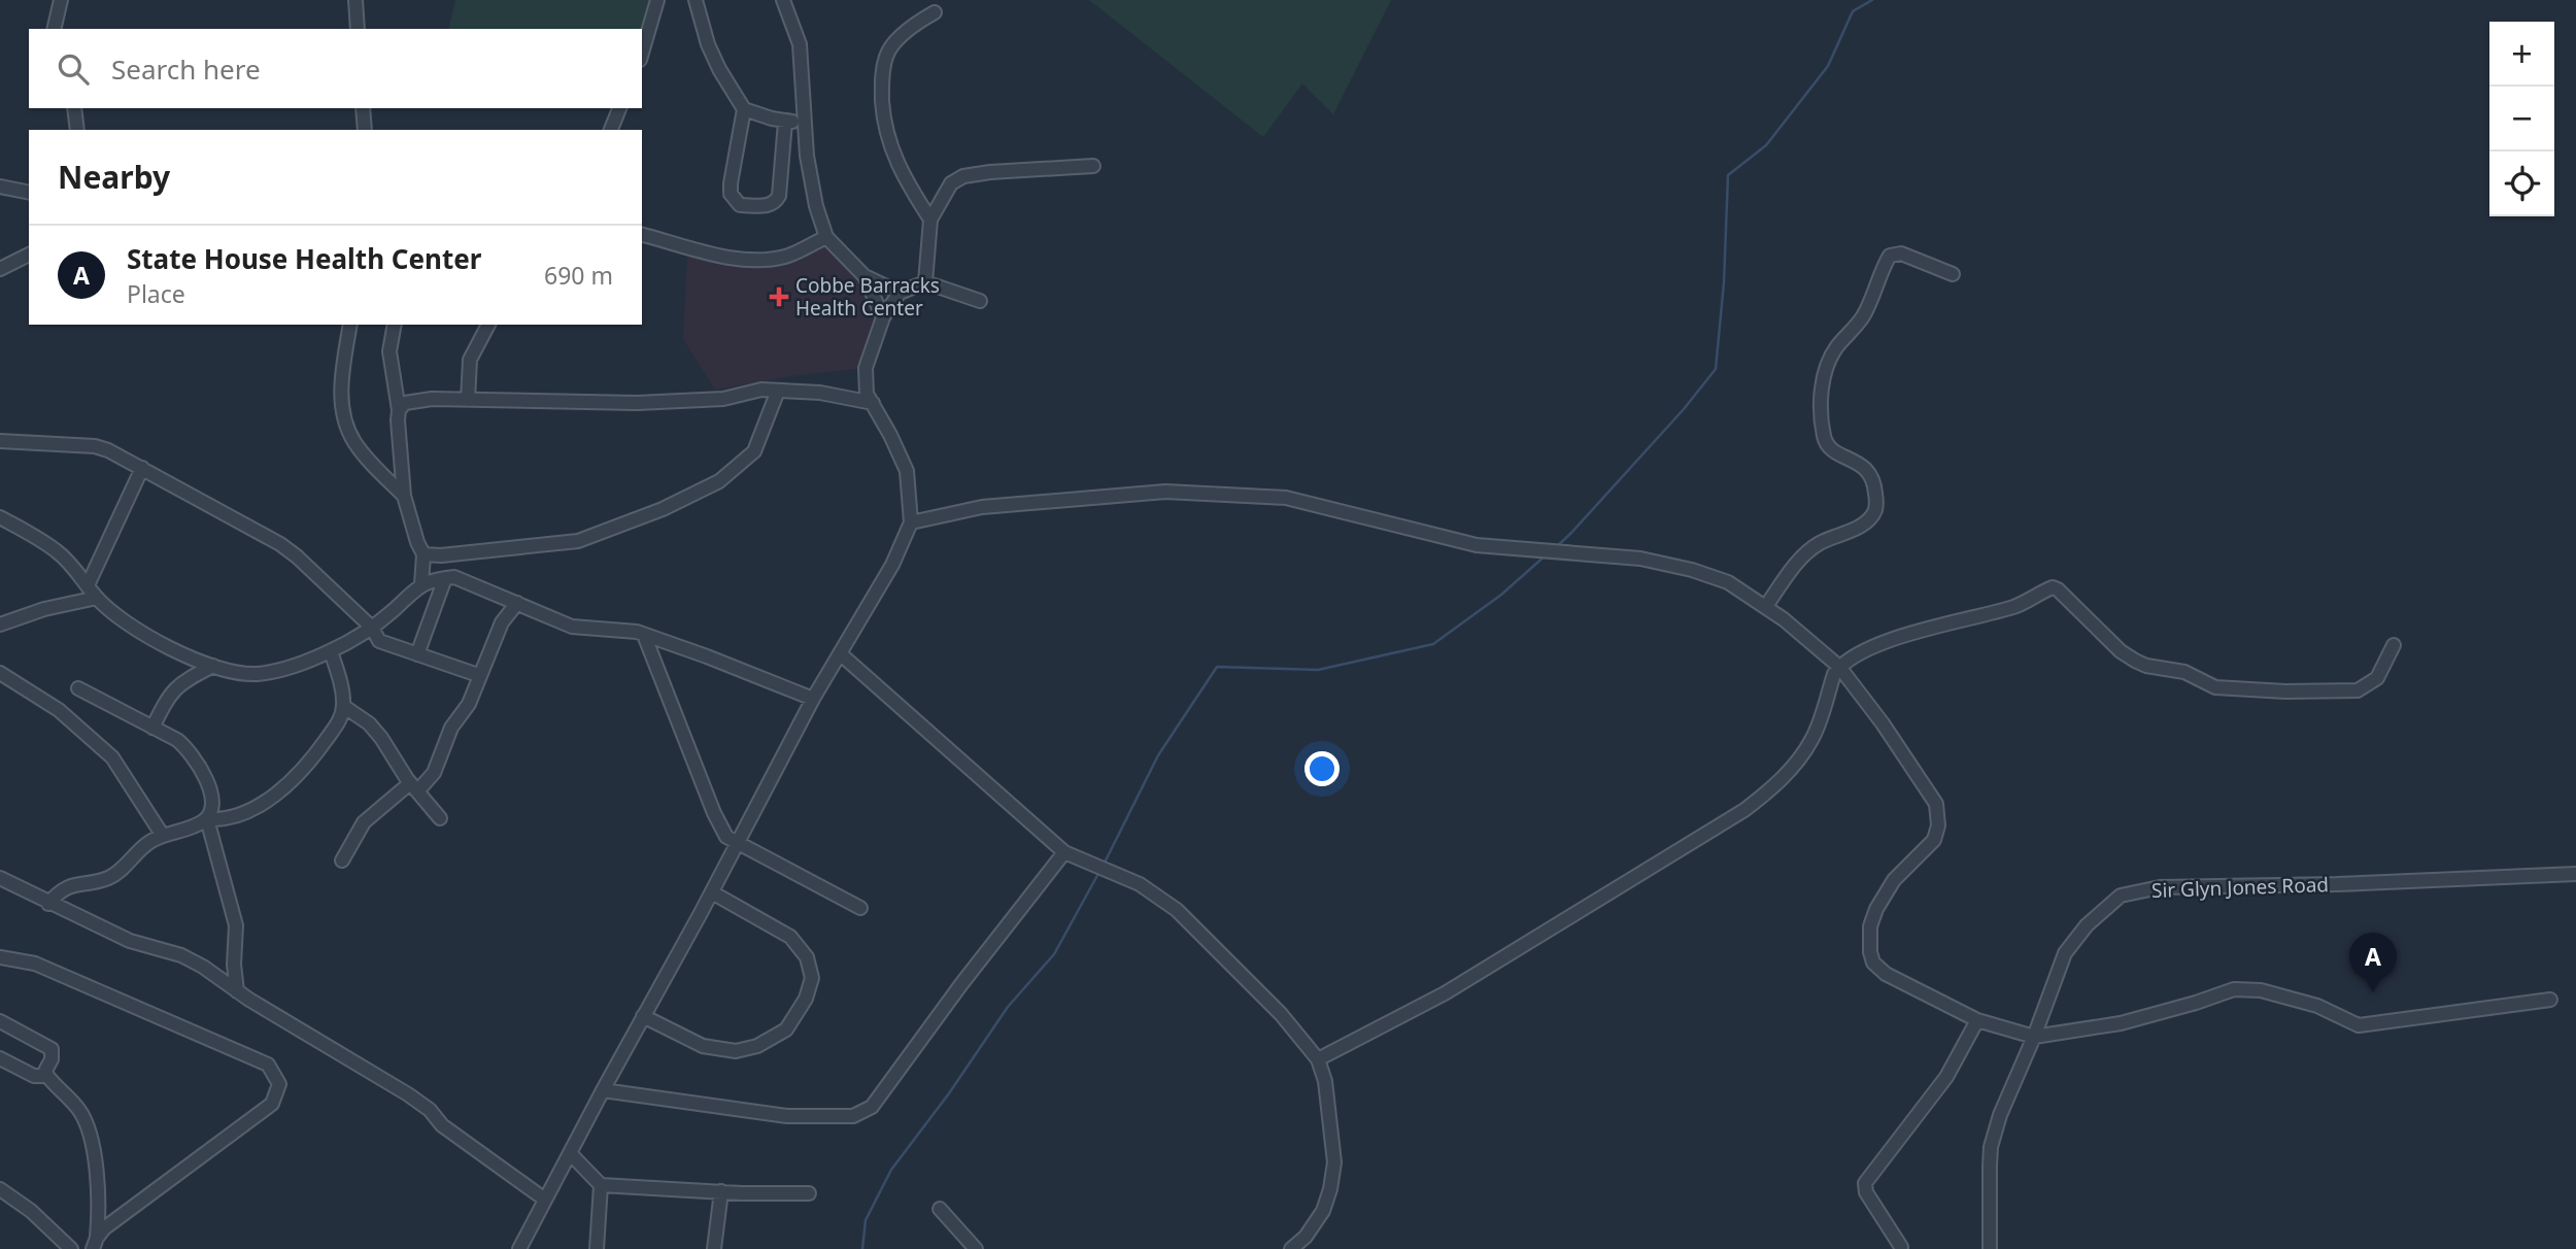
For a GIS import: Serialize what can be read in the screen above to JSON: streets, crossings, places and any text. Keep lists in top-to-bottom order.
{
  "streets": {
    "street": ["Sir Glyn Jones Road"]
  },
  "places": {
    "health": ["Cobbe Barracks Health Center"]
  },
  "page": {
    "map_buttons": ["+", "−"],
    "search": "Search here",
    "heading": "Nearby",
    "list": [
      {
        "mark": "A",
        "name": "State House Health Center",
        "note": "Place",
        "value": "690 m"
      }
    ],
    "pins": "A"
  }
}
